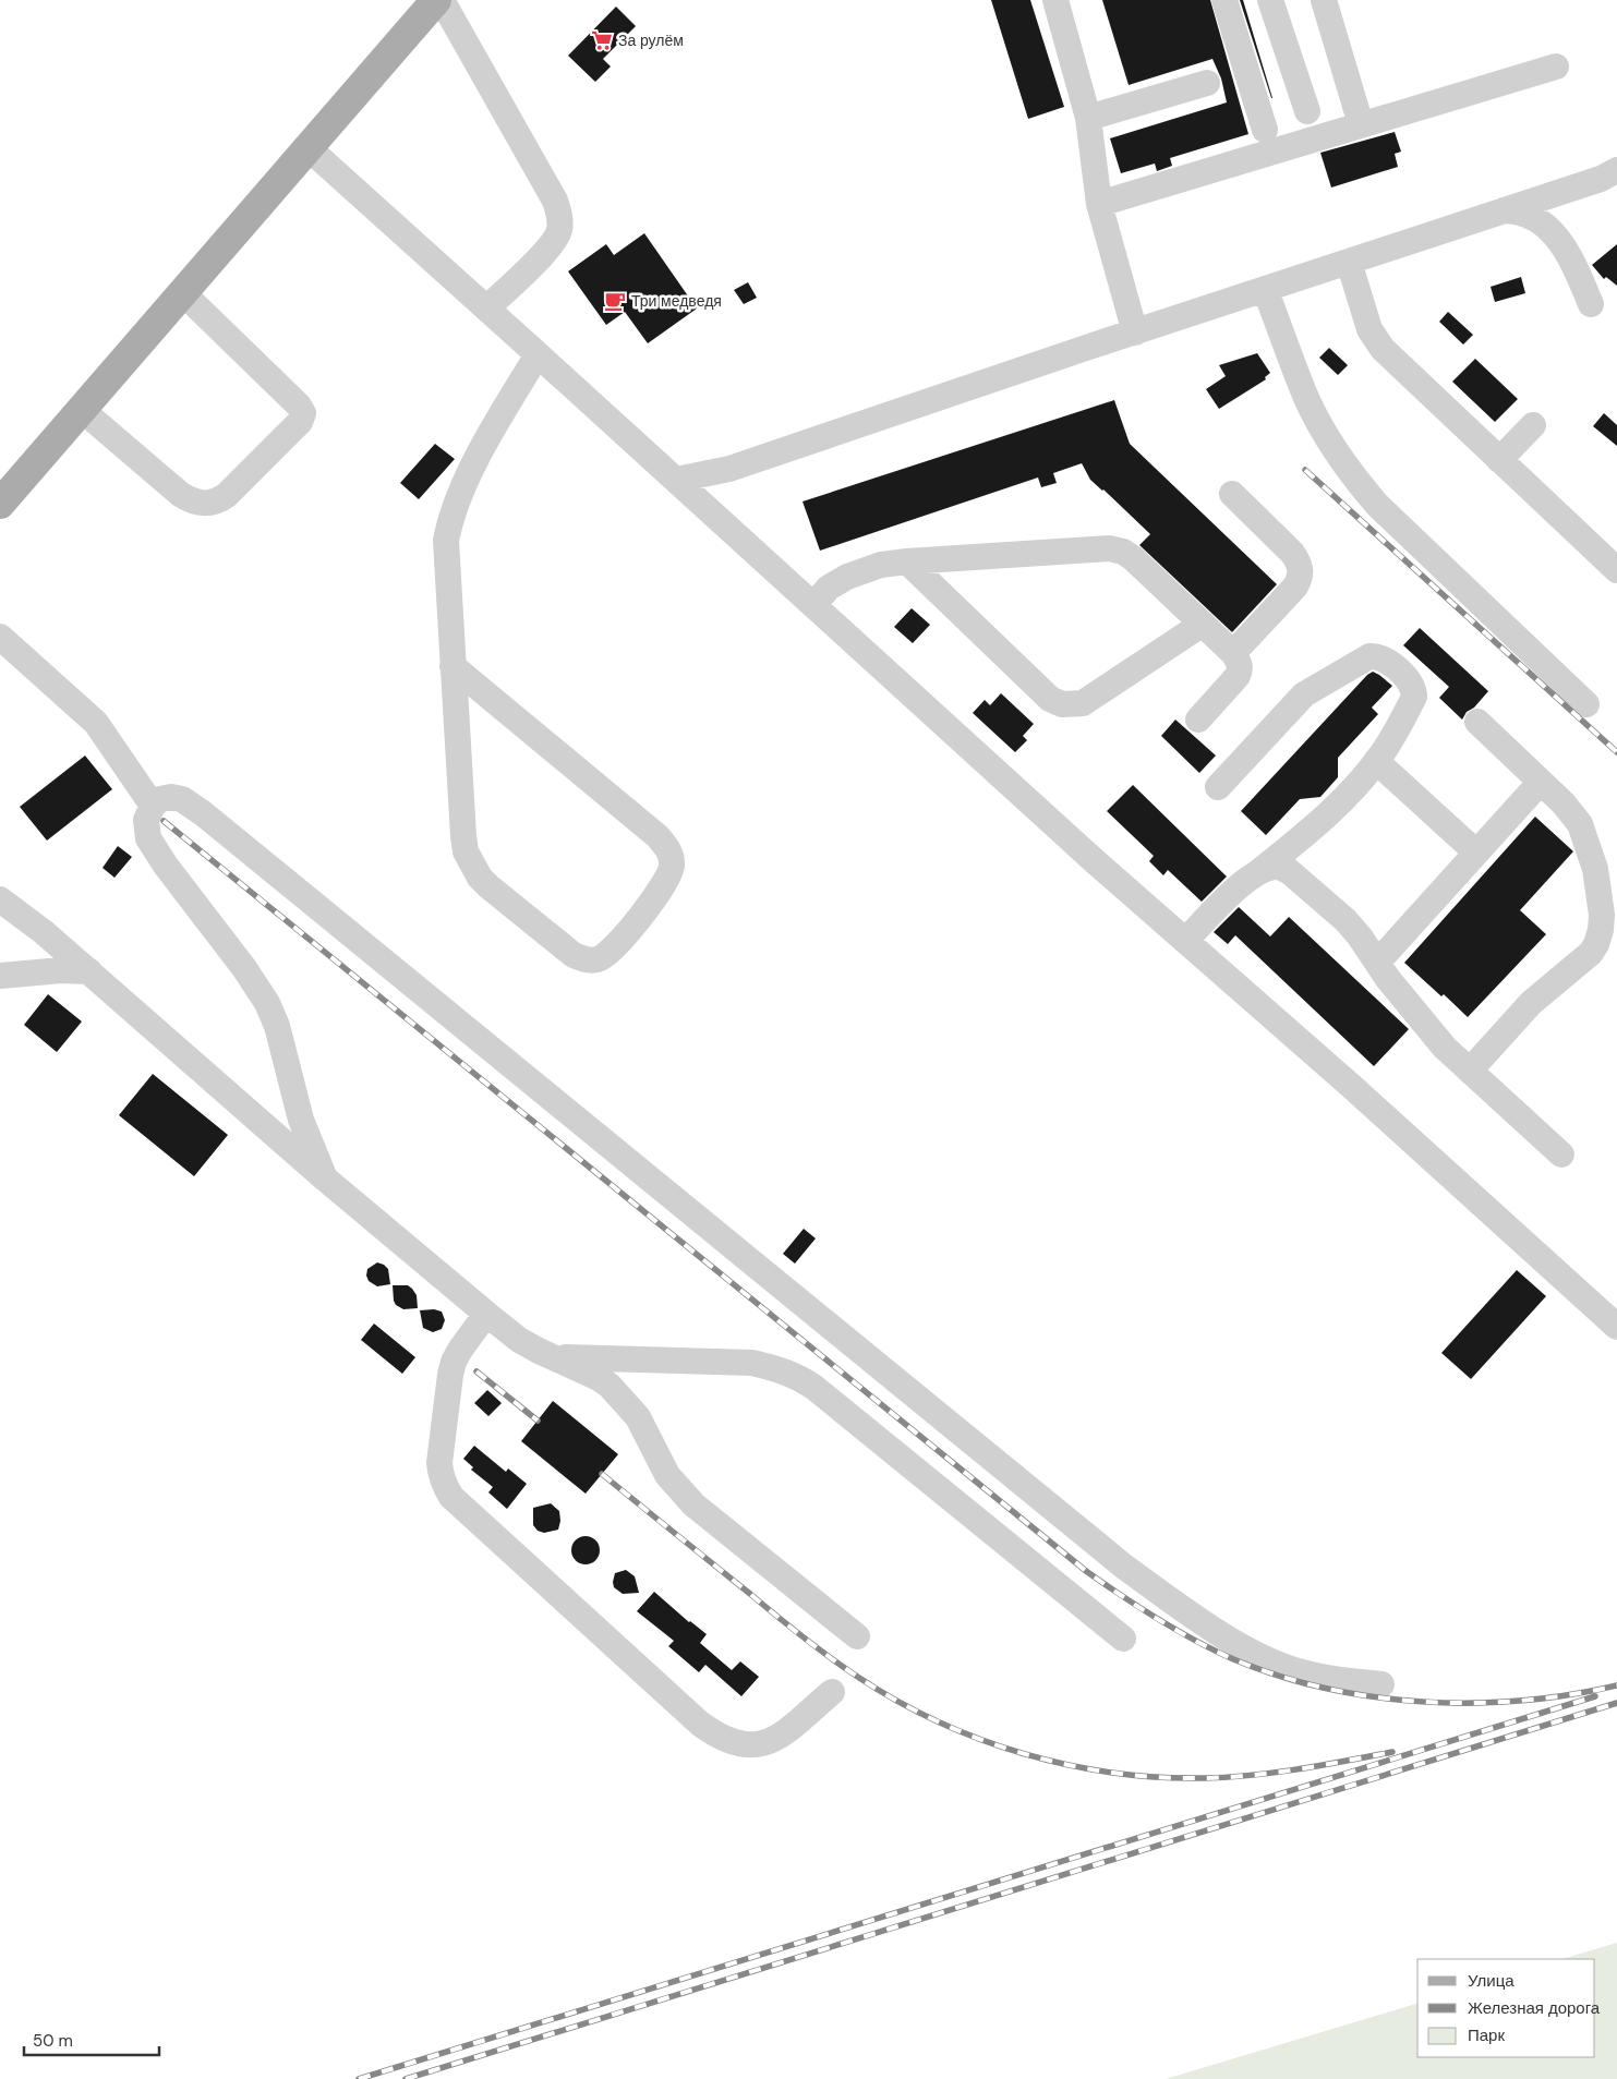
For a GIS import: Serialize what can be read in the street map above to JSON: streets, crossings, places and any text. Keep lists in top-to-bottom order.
{
  "places": {
    "supermarket": ["За рулём"],
    "cafe": ["Три медведя"]
  },
  "legend": ["Улица", "Железная дорога", "Парк"],
  "scale_bar": "50 m"
}
